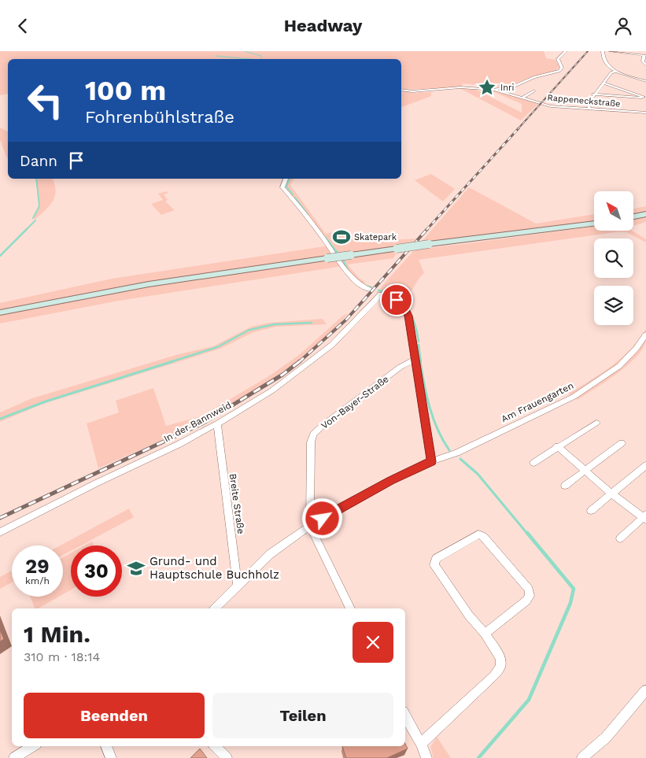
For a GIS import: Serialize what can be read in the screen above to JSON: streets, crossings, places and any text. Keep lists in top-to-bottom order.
{
  "streets": {
    "street": [
      "Rappeneckstraße",
      "Von-Bayer-Straße",
      "Am Frauengarten",
      "In der Bannweid",
      "Breite Straße"
    ]
  },
  "crossings": [
    ["Von-Bayer-Straße", "Am Frauengarten"],
    ["Von-Bayer-Straße", "In der Bannweid"],
    ["Am Frauengarten", "Breite Straße"],
    ["In der Bannweid", "Breite Straße"]
  ],
  "places": {
    "place": ["Inri"],
    "sports": ["Skatepark"],
    "school or university": ["Grund- und Hauptschule Buchholz"]
  },
  "north": "top left",
  "page": {
    "header": "Headway",
    "turn": ["100 m", "Fohrenbühlstraße"],
    "then": "Dann",
    "speed": "29 km/h",
    "limit": "30",
    "heading": ["1 Min.", "310 m · 18:14"],
    "buttons": ["Beenden", "Teilen"]
  }
}
